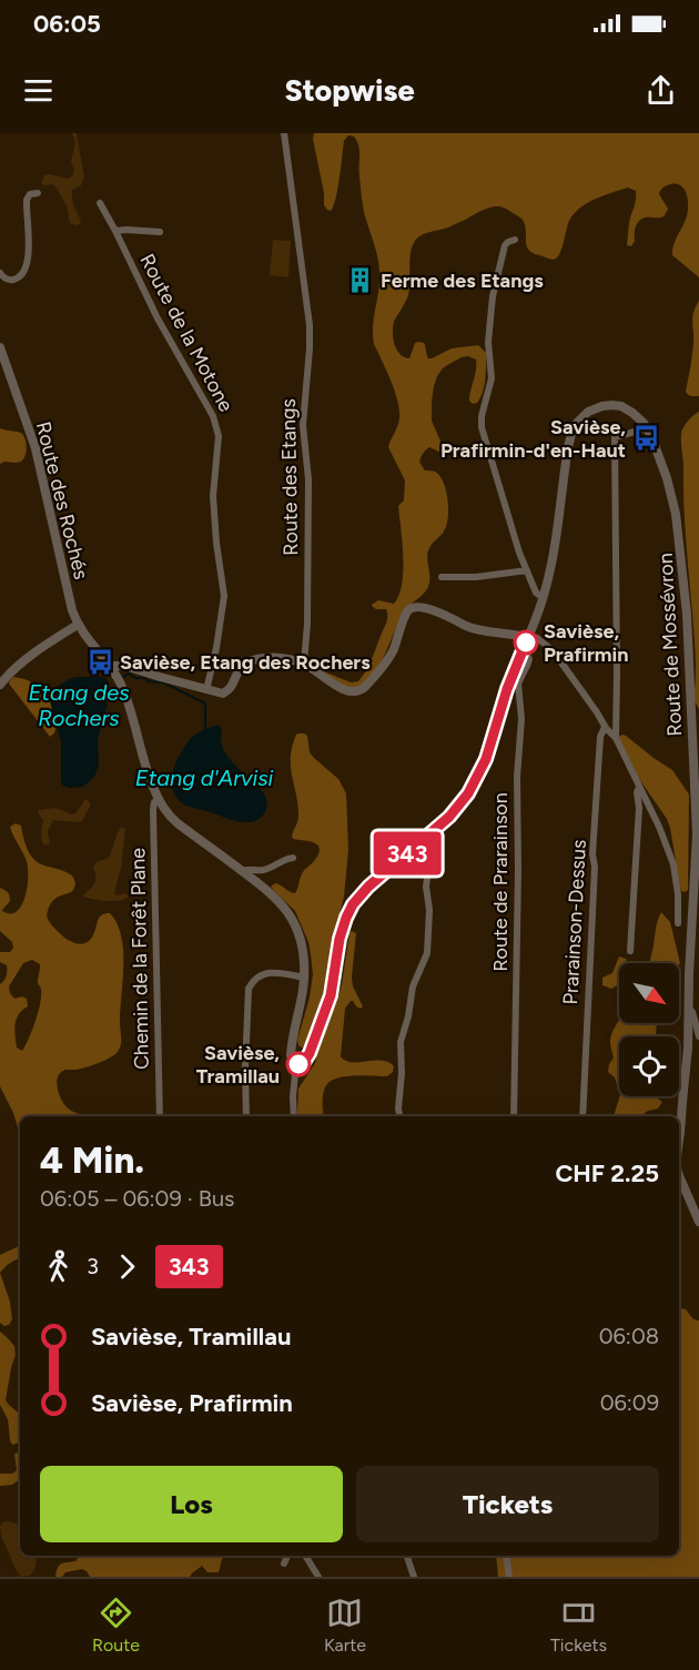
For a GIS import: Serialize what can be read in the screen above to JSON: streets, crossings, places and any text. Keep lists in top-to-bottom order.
{
  "streets": {
    "street": [
      "Route de la Motone",
      "Route des Etangs",
      "Route des Rochés",
      "Route de Mossévron",
      "Route de Prarainson",
      "Prarainson-Dessus",
      "Chemin de la Forêt Plane"
    ]
  },
  "crossings": [
    ["Route des Rochés", "Chemin de la Forêt Plane"],
    ["Route de Mossévron", "Route de Prarainson"]
  ],
  "water": ["Etang des Rochers", "Etang d'Arvisi"],
  "places": {
    "building": ["Ferme des Etangs"],
    "bus stop": ["Savièse, Prafirmin-d'en-Haut", "Savièse, Etang des Rochers"],
    "other": ["Savièse, Prafirmin", "Savièse, Tramillau"]
  },
  "lines": ["bus line 343"],
  "north": "bottom right",
  "page": {
    "status": "06:05",
    "header": "Stopwise",
    "on_map": "343",
    "heading": ["4 Min.", "06:05 – 06:09 · Bus", "CHF 2.25"],
    "legs": ["3", "343"],
    "list": [
      {
        "name": "Savièse, Tramillau",
        "value": "06:08"
      },
      {
        "name": "Savièse, Prafirmin",
        "value": "06:09"
      }
    ],
    "buttons": ["Los", "Tickets"],
    "tabs": ["Route", "Karte", "Tickets"]
  }
}
